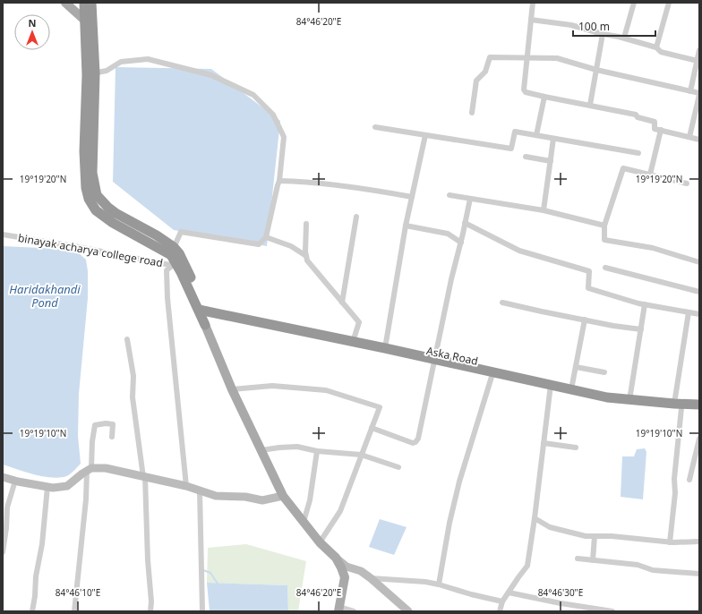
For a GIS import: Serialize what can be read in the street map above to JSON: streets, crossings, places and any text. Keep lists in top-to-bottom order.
{
  "streets": {
    "highway": ["Aska Road"],
    "street": ["binayak acharya college road"]
  },
  "water": ["Haridakhandi Pond"],
  "scale_bar": "100 m",
  "north": "top",
  "coordinates": [
    "84°46'20\"E",
    "19°19'20\"N",
    "19°19'10\"N",
    "84°46'10\"E",
    "84°46'30\"E"
  ]
}
